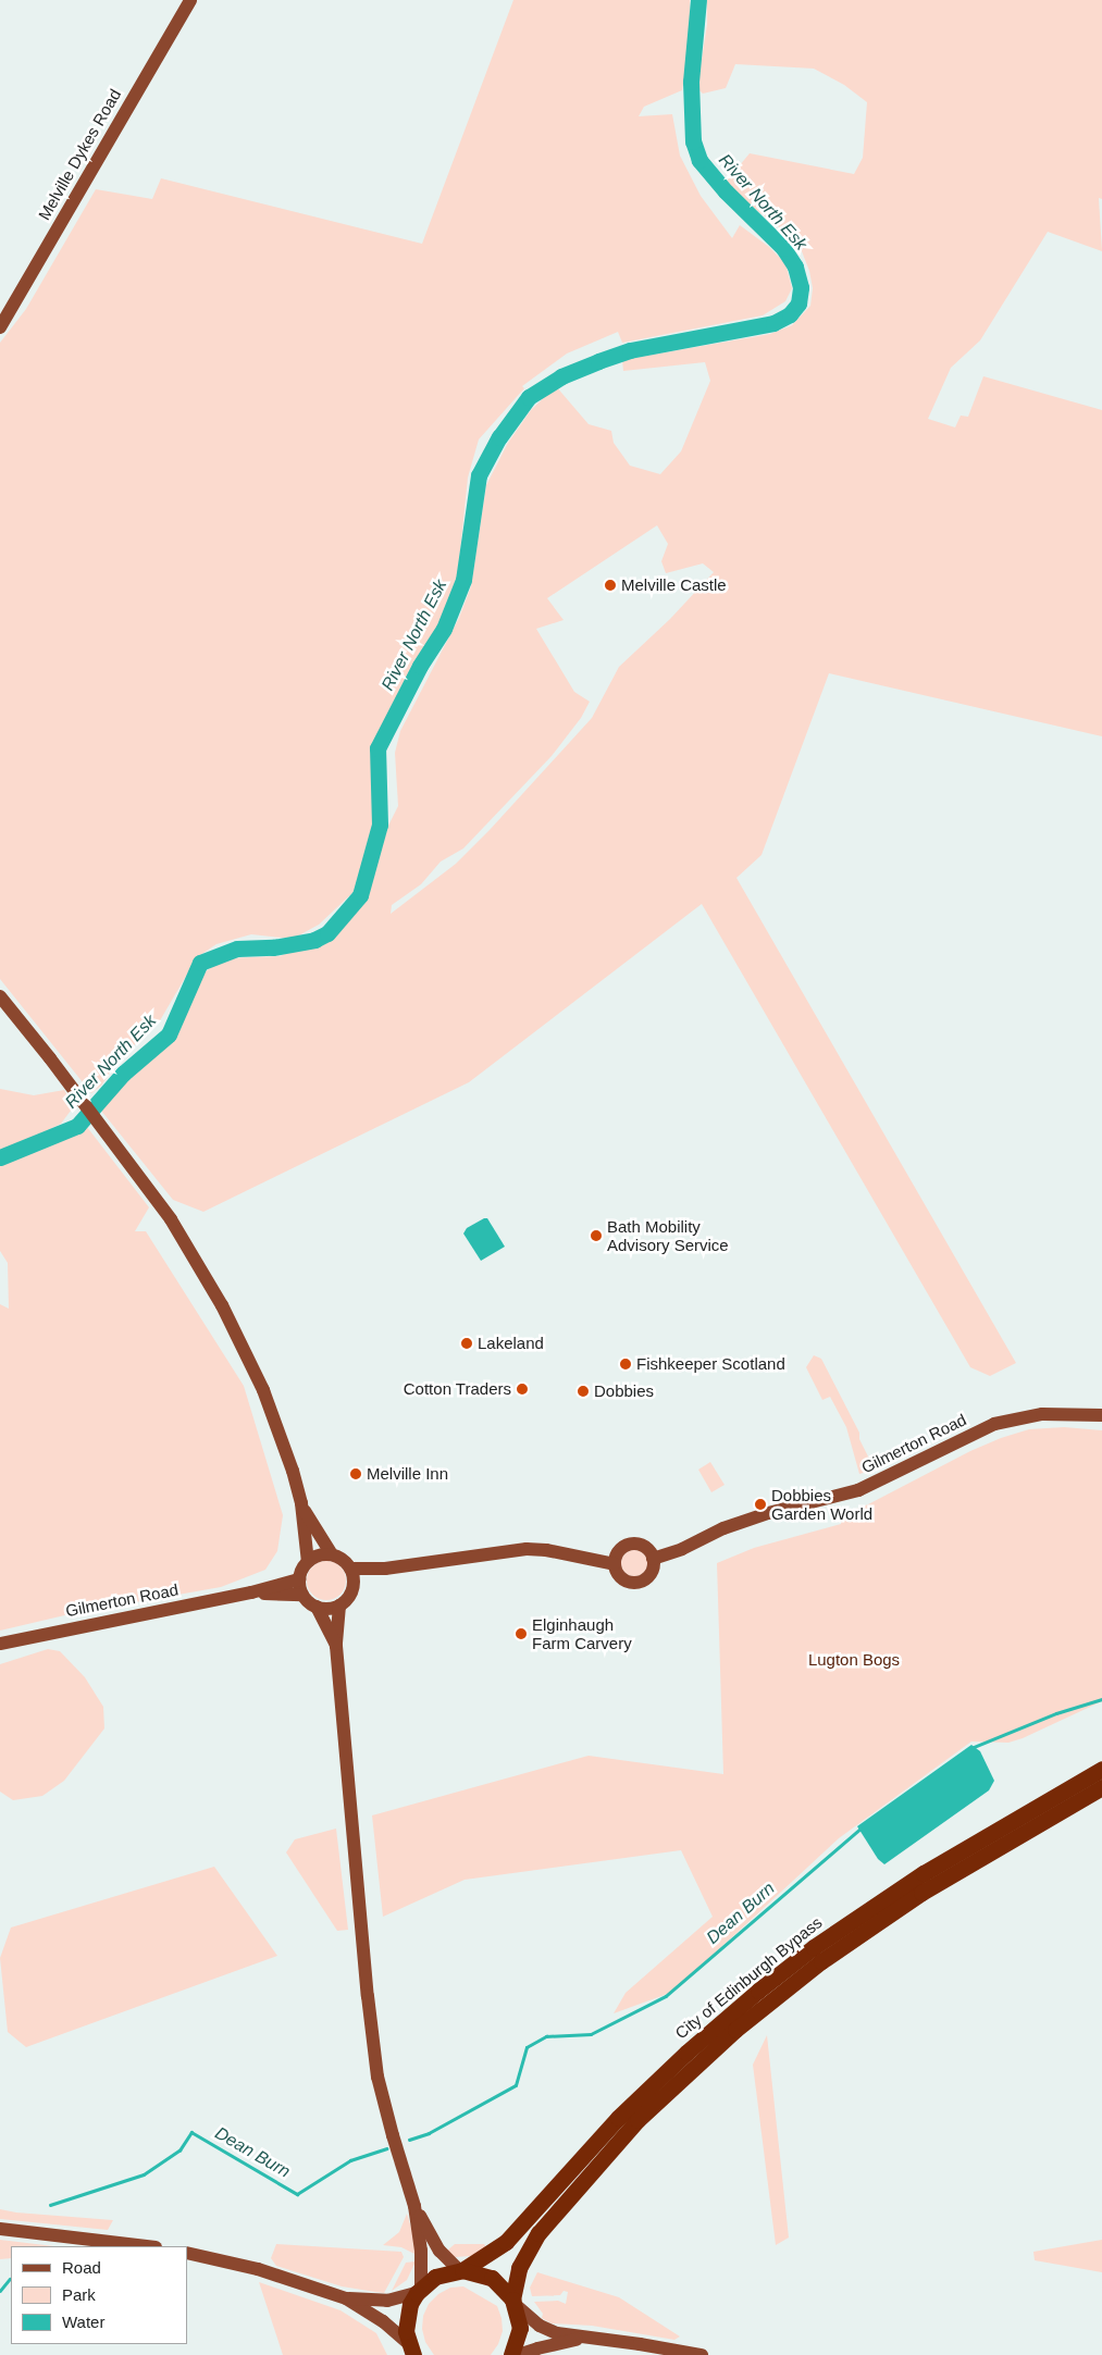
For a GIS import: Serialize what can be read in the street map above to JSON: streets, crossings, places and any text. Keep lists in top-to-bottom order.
{
  "streets": {
    "highway": ["City of Edinburgh Bypass"],
    "main road": ["Melville Dykes Road", "Gilmerton Road"]
  },
  "water": ["River North Esk", "Dean Burn"],
  "parks": ["Lugton Bogs"],
  "places": [
    "Melville Castle",
    "Bath Mobility Advisory Service",
    "Lakeland",
    "Fishkeeper Scotland",
    "Cotton Traders",
    "Dobbies",
    "Melville Inn",
    "Dobbies Garden World",
    "Elginhaugh Farm Carvery"
  ],
  "legend": ["Road", "Park", "Water"]
}
